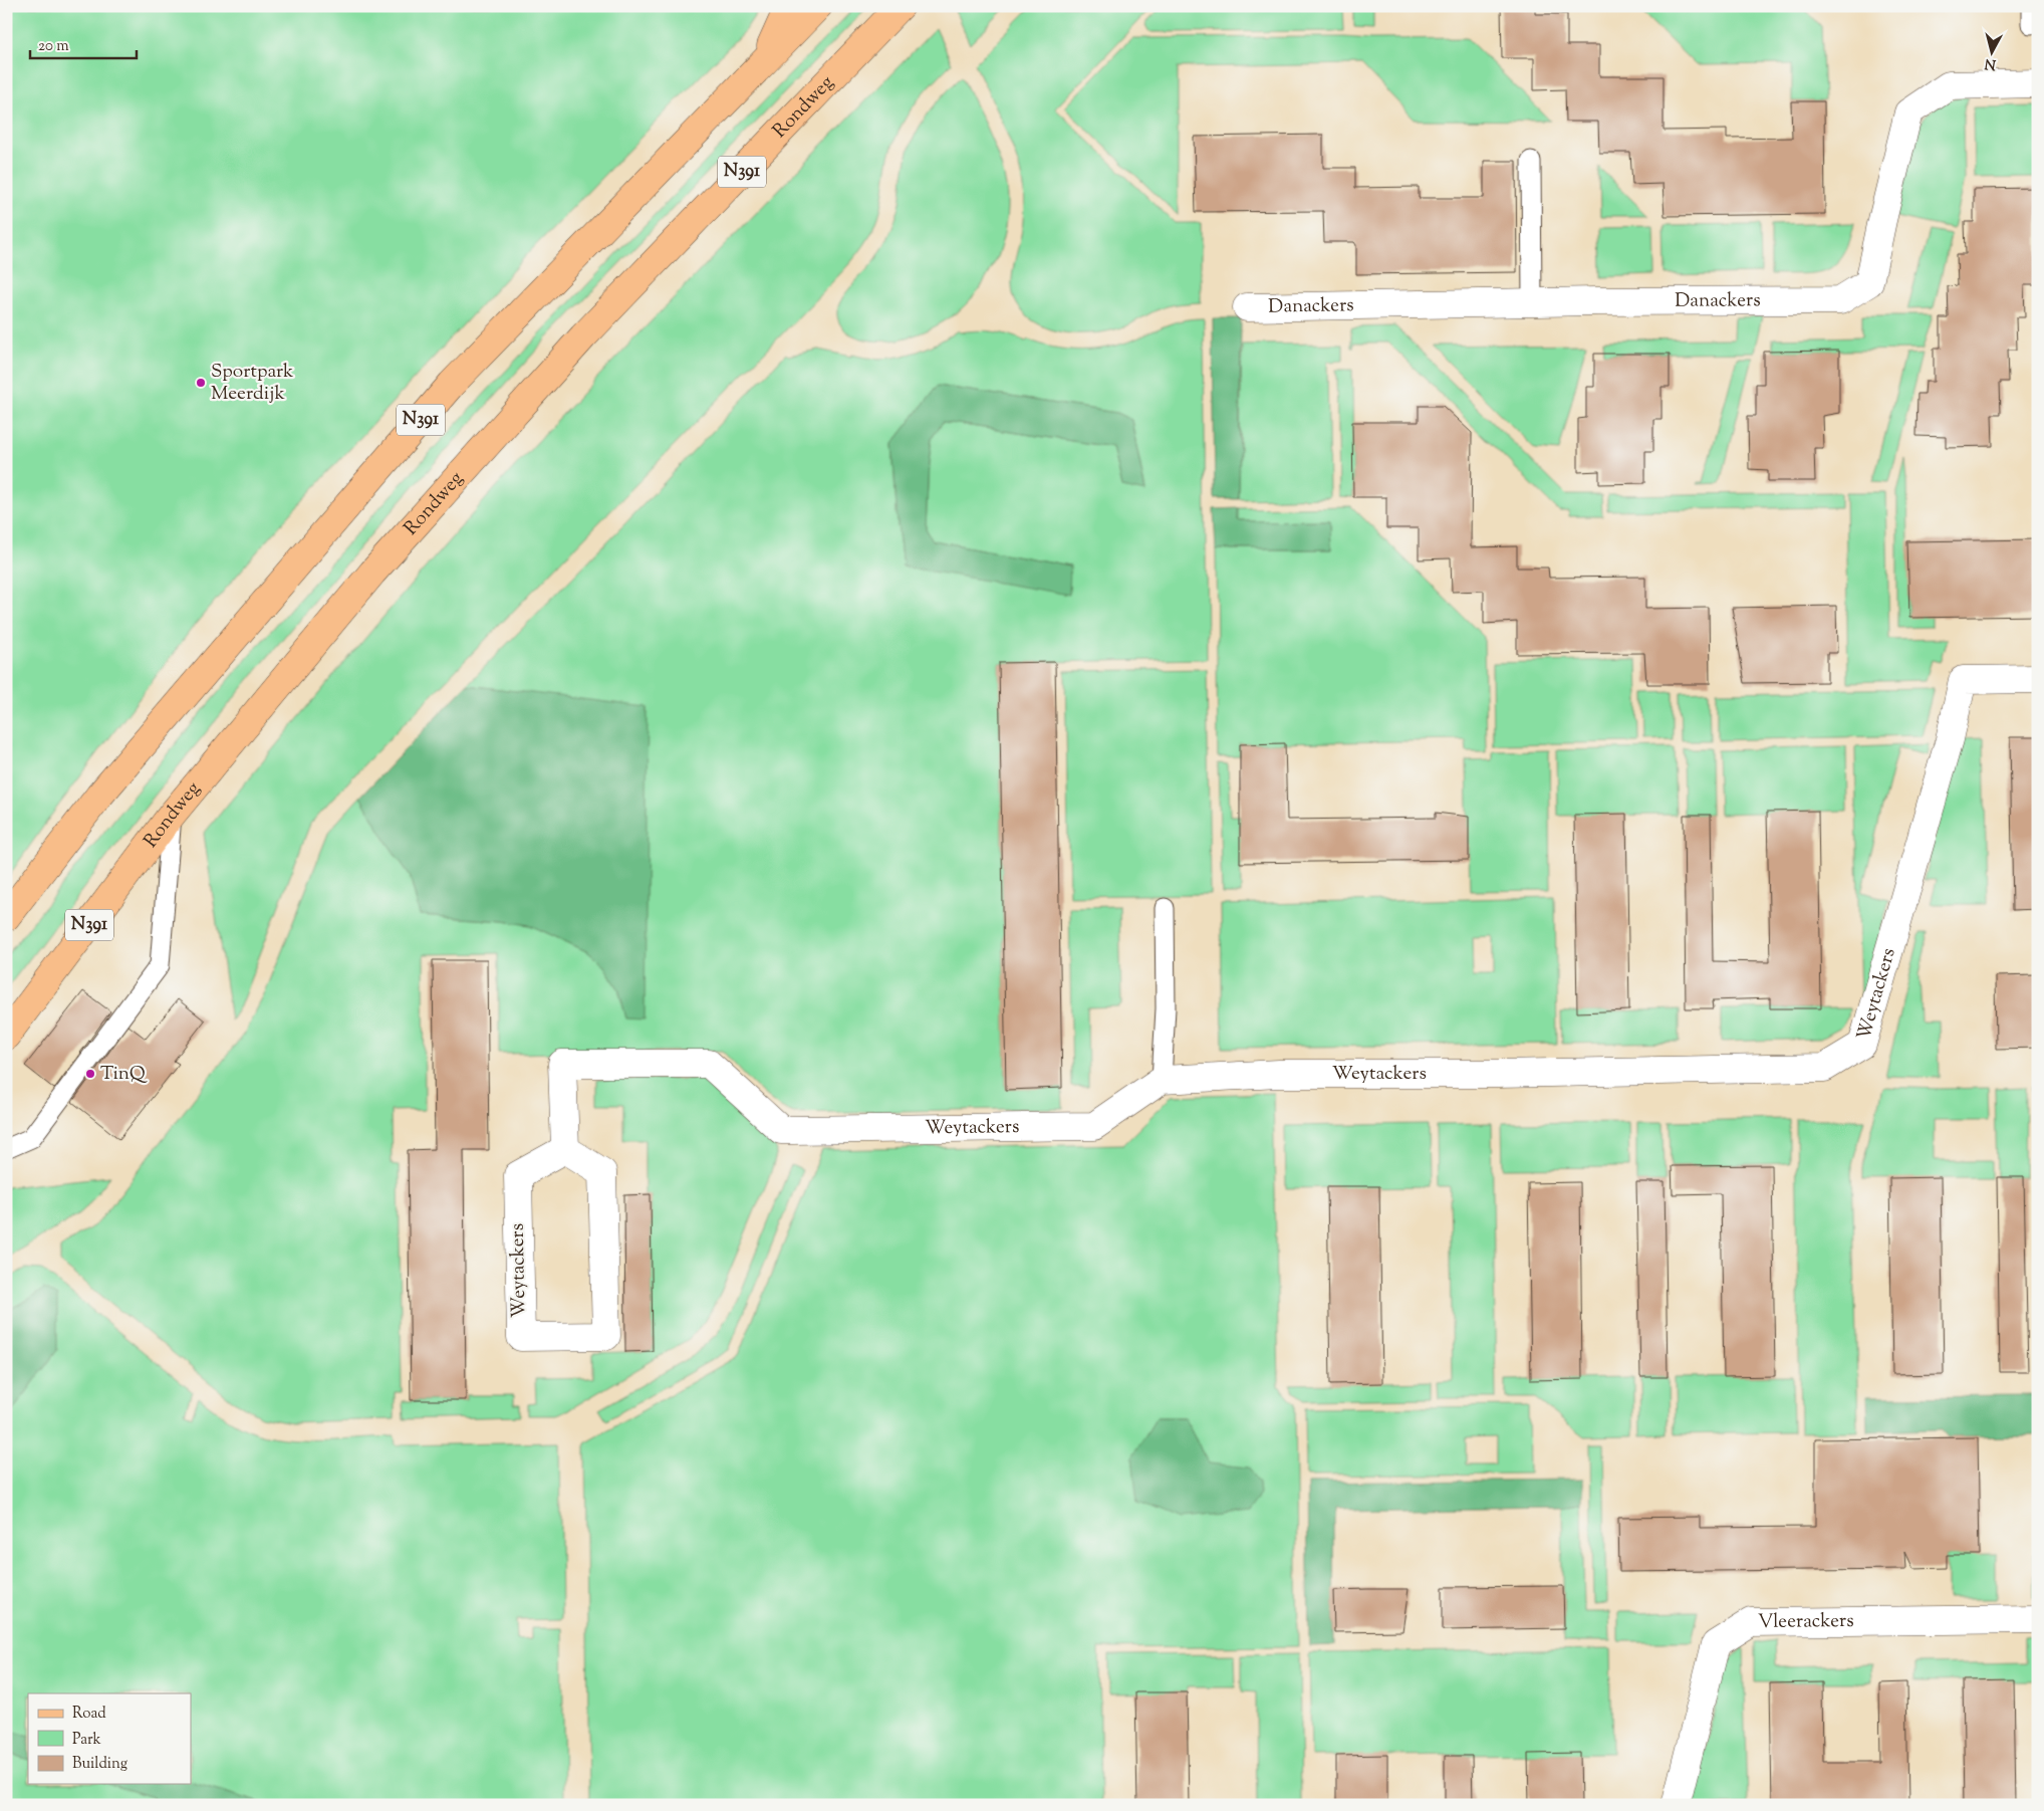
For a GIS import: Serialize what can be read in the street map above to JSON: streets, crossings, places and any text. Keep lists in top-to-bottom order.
{
  "streets": {
    "main road": ["Rondweg", "N391"],
    "street": ["Danackers", "Weytackers", "Vleerackers"]
  },
  "places": ["Sportpark Meerdijk", "TinQ"],
  "legend": ["Road", "Park", "Building"],
  "scale_bar": "20 m",
  "north": "bottom"
}
